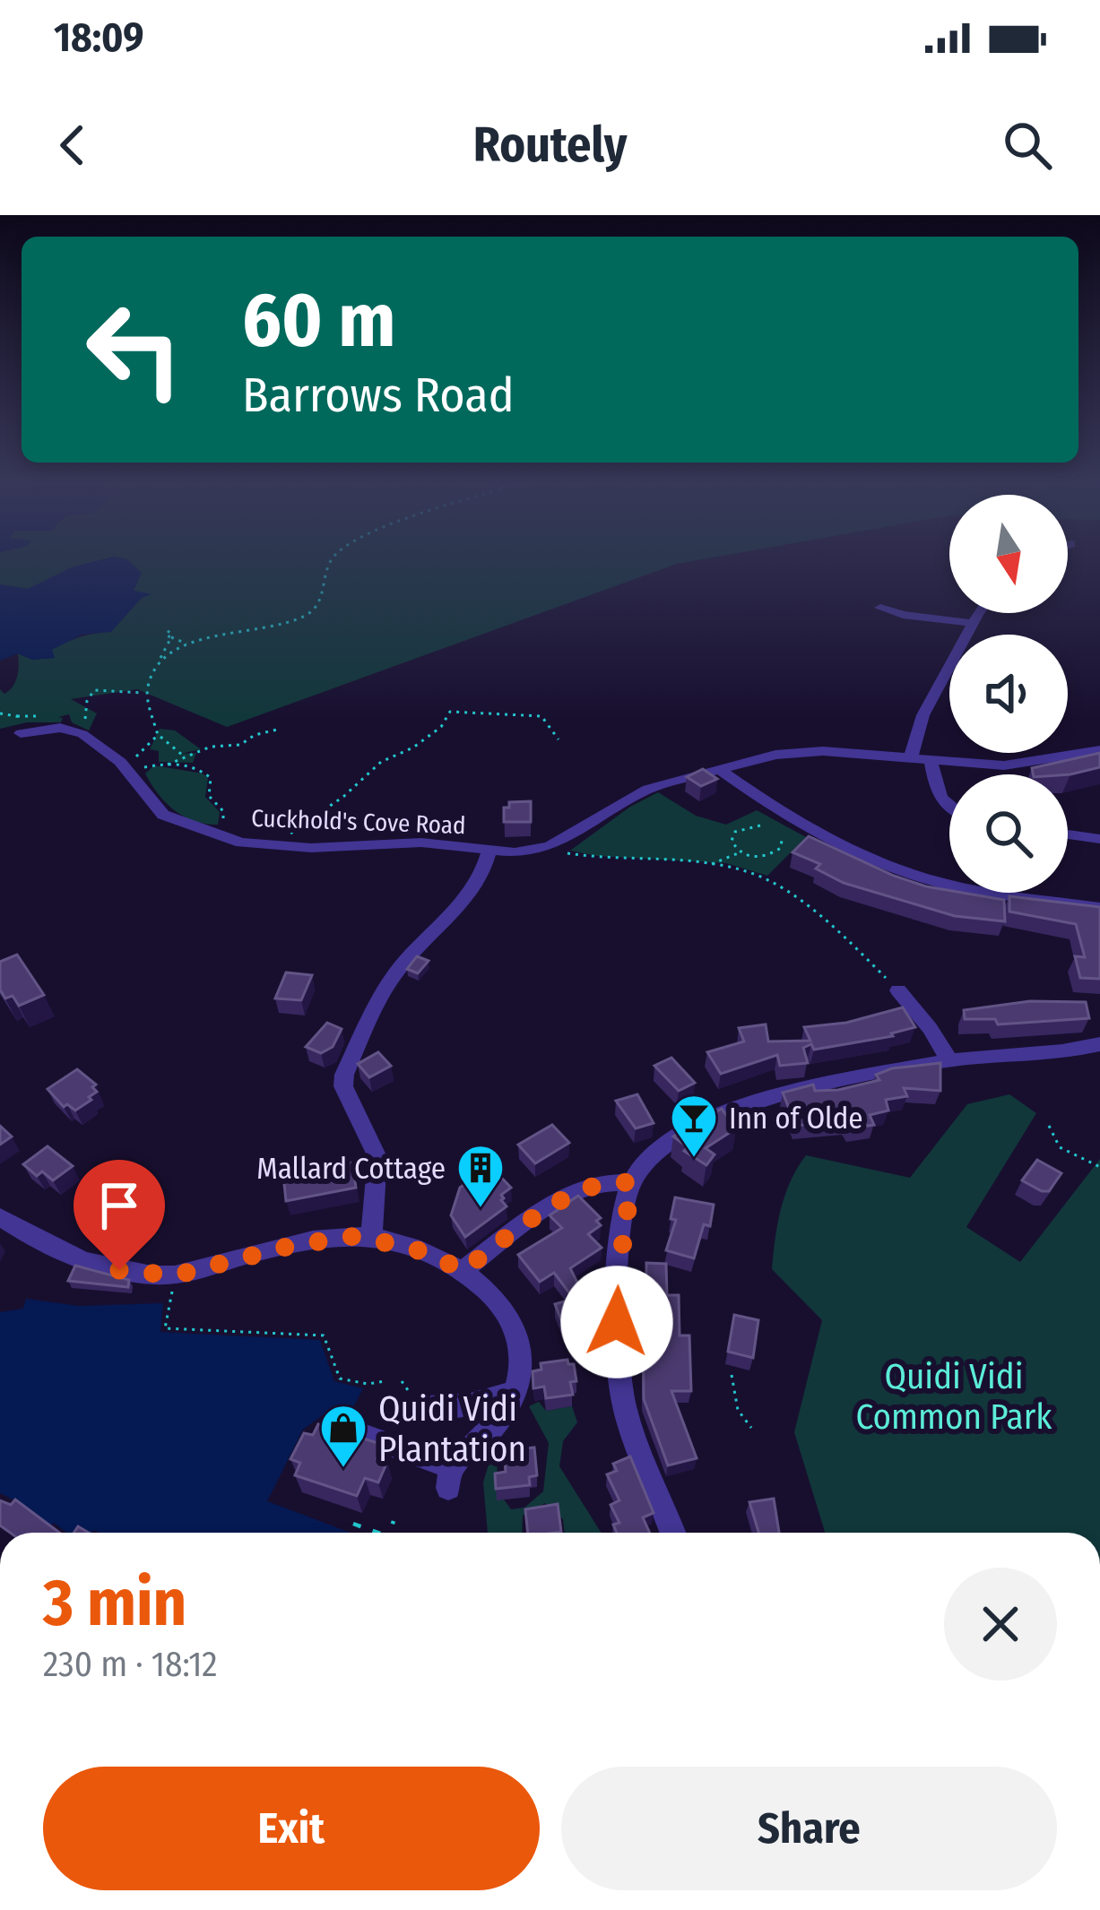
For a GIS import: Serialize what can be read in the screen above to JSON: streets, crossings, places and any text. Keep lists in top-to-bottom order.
{
  "streets": {
    "street": ["Cuckhold's Cove Road"]
  },
  "parks": ["Quidi Vidi Common Park"],
  "places": {
    "bar": ["Inn of Olde"],
    "building": ["Mallard Cottage"],
    "shop": ["Quidi Vidi Plantation"]
  },
  "north": "bottom",
  "page": {
    "status": "18:09",
    "header": "Routely",
    "turn": ["60 m", "Barrows Road"],
    "heading": ["3 min", "230 m · 18:12"],
    "buttons": ["Exit", "Share"]
  }
}
